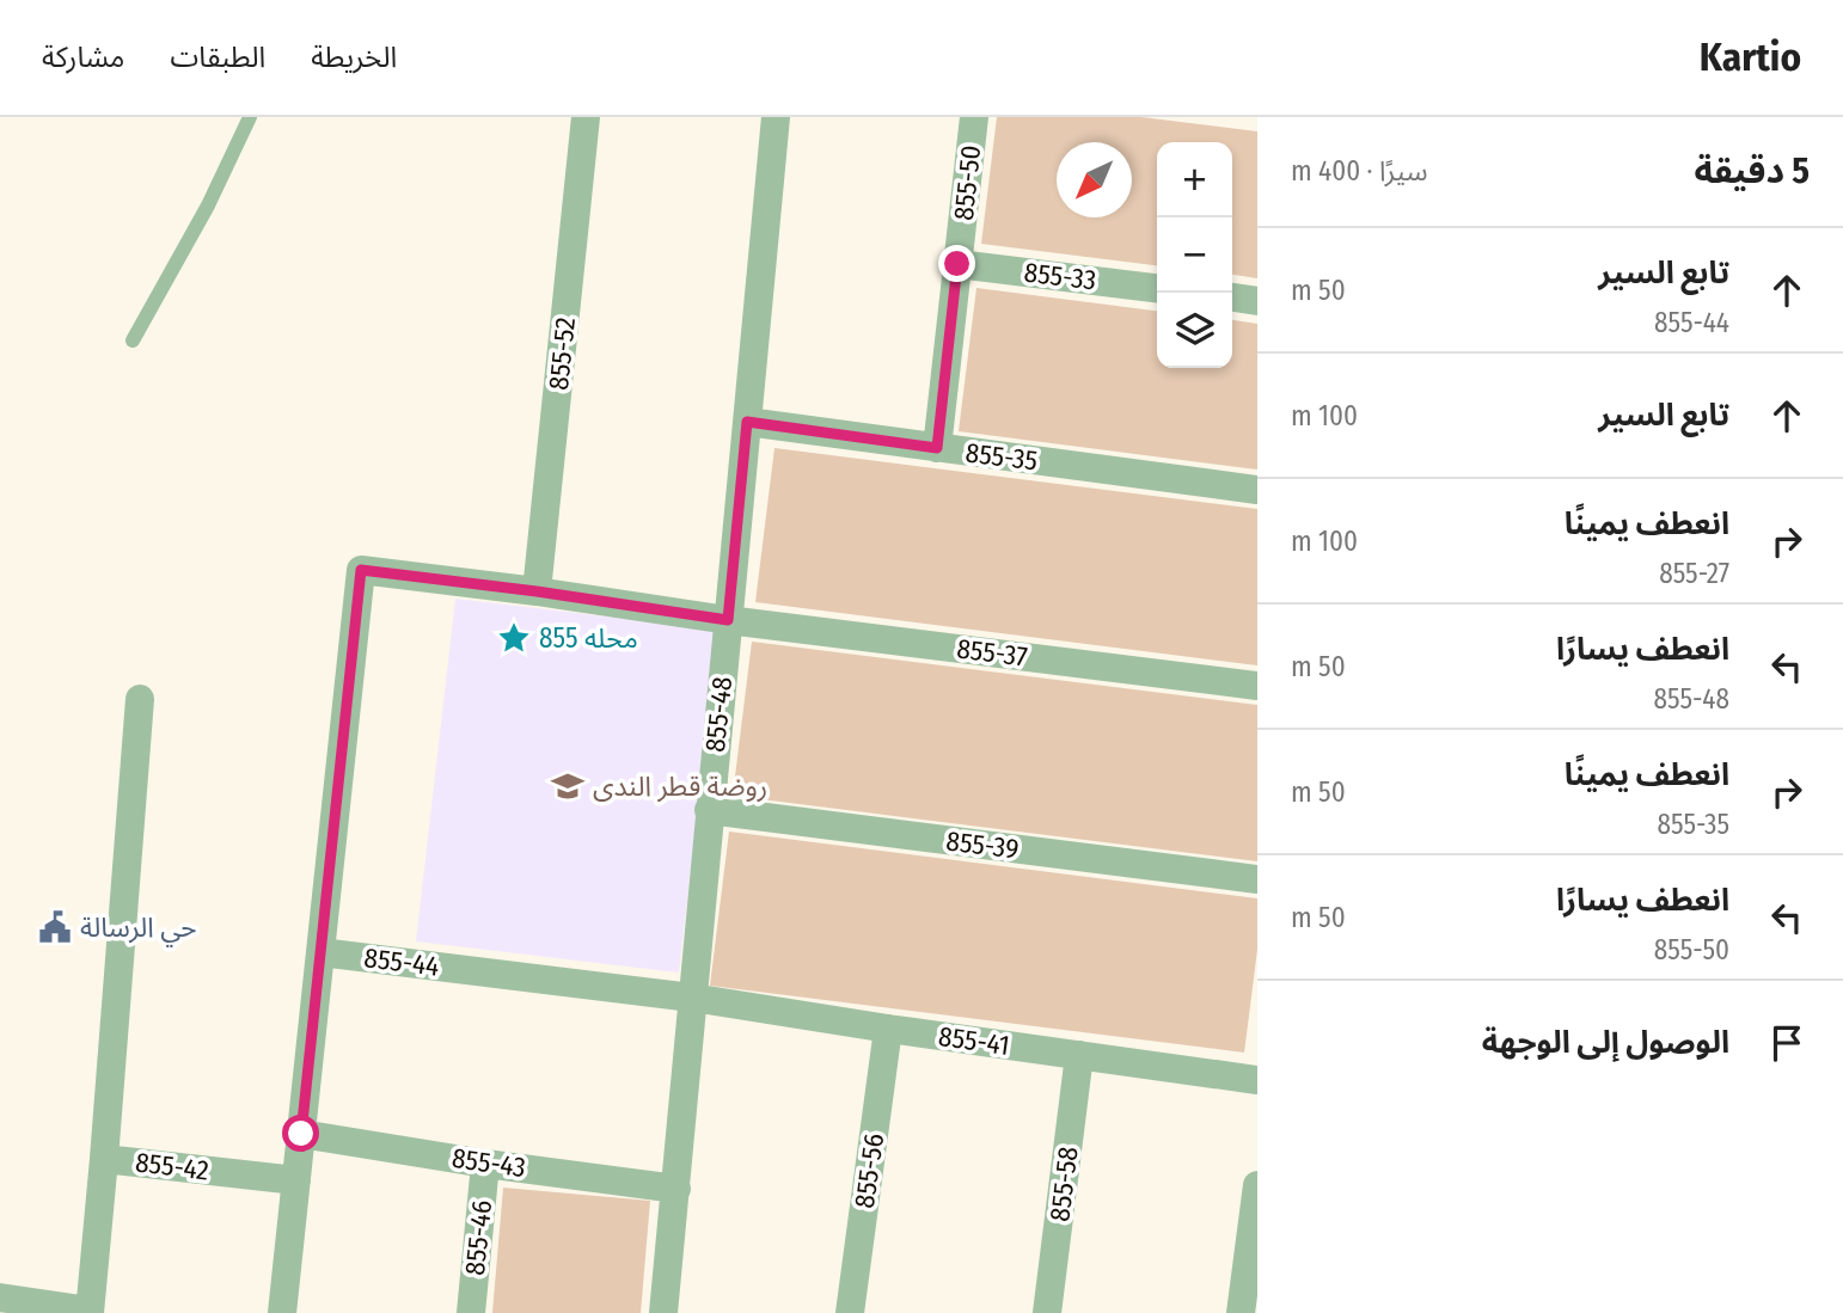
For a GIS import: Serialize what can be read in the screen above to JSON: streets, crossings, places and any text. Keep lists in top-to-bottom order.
{
  "streets": {
    "street": [
      "855-50",
      "855-33",
      "855-52",
      "855-35",
      "855-37",
      "855-48",
      "855-39",
      "855-44",
      "855-41",
      "855-43",
      "855-42",
      "855-56",
      "855-58",
      "855-46"
    ]
  },
  "crossings": [
    ["855-50", "855-33"],
    ["855-50", "855-35"],
    ["855-52", "855-37"],
    ["855-35", "855-48"],
    ["855-37", "855-48"],
    ["855-37", "855-44"],
    ["855-48", "855-39"],
    ["855-48", "855-44"],
    ["855-48", "855-41"],
    ["855-48", "855-43"],
    ["855-44", "855-41"],
    ["855-41", "855-56"],
    ["855-41", "855-58"],
    ["855-43", "855-46"]
  ],
  "places": {
    "place": ["محله 855"],
    "school or university": ["روضة قطر الندى"],
    "public building": ["حي الرسالة"]
  },
  "north": "bottom left",
  "page": {
    "header": "Kartio",
    "nav": ["الخريطة", "الطبقات", "مشاركة"],
    "heading": ["5 دقيقة", "سيرًا · 400 m"],
    "map_buttons": ["+", "−"],
    "list": [
      ["تابع السير", "855-44", "50 m"],
      ["تابع السير", "100 m"],
      ["انعطف يمينًا", "855-27", "100 m"],
      ["انعطف يسارًا", "855-48", "50 m"],
      ["انعطف يمينًا", "855-35", "50 m"],
      ["انعطف يسارًا", "855-50", "50 m"],
      "الوصول إلى الوجهة"
    ]
  }
}
